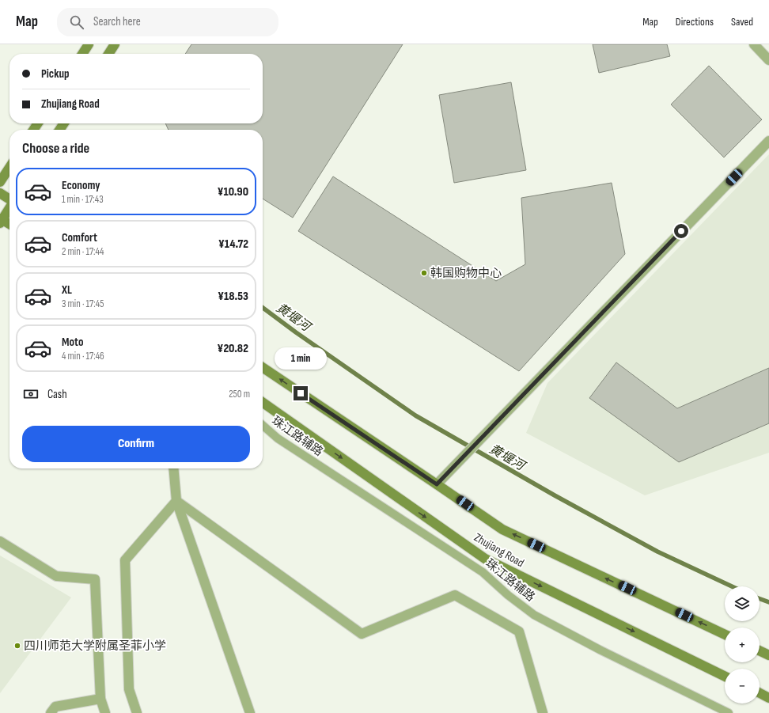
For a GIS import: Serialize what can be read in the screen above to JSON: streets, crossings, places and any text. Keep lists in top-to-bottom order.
{
  "streets": {
    "main road": ["Zhujiang Road"],
    "lane": ["珠江路辅路"]
  },
  "water": ["黄堰河"],
  "places": ["韩国购物中心", "四川师范大学附属圣菲小学"],
  "page": {
    "header": "Map",
    "search": "Search here",
    "nav": ["Map", "Directions", "Saved"],
    "banner": ["Pickup", "Zhujiang Road"],
    "heading": "Choose a ride",
    "list": [
      {
        "name": "Economy",
        "note": "1 min · 17:43",
        "value": "¥10.90"
      },
      {
        "name": "Comfort",
        "note": "2 min · 17:44",
        "value": "¥14.72"
      },
      {
        "name": "XL",
        "note": "3 min · 17:45",
        "value": "¥18.53"
      },
      {
        "name": "Moto",
        "note": "4 min · 17:46",
        "value": "¥20.82"
      }
    ],
    "bubble": "1 min",
    "pay": ["Cash", "250 m"],
    "buttons": "Confirm",
    "map_buttons": ["+", "−"]
  }
}
